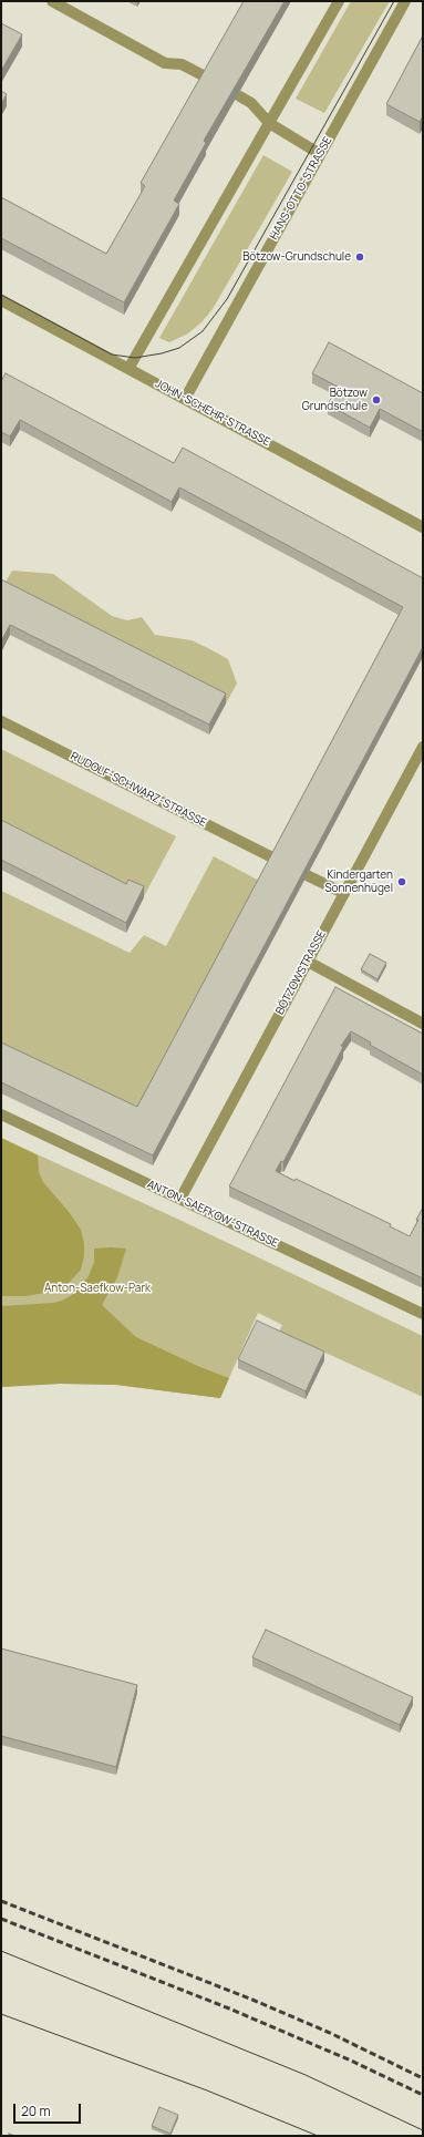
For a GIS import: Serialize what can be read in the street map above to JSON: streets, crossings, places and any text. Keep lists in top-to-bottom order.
{
  "streets": {
    "street": [
      "HANS-OTTO-STRASSE",
      "JOHN-SCHEHR-STRASSE",
      "RUDOLF-SCHWARZ-STRASSE",
      "BÖTZOWSTRASSE",
      "ANTON-SAEFKOW-STRASSE"
    ]
  },
  "crossings": [
    ["HANS-OTTO-STRASSE", "JOHN-SCHEHR-STRASSE"],
    ["BÖTZOWSTRASSE", "ANTON-SAEFKOW-STRASSE"]
  ],
  "parks": ["Anton-Saefkow-Park"],
  "places": ["Bötzow-Grundschule", "Bötzow Grundschule", "Kindergarten Sonnenhügel"],
  "scale_bar": "20 m"
}
